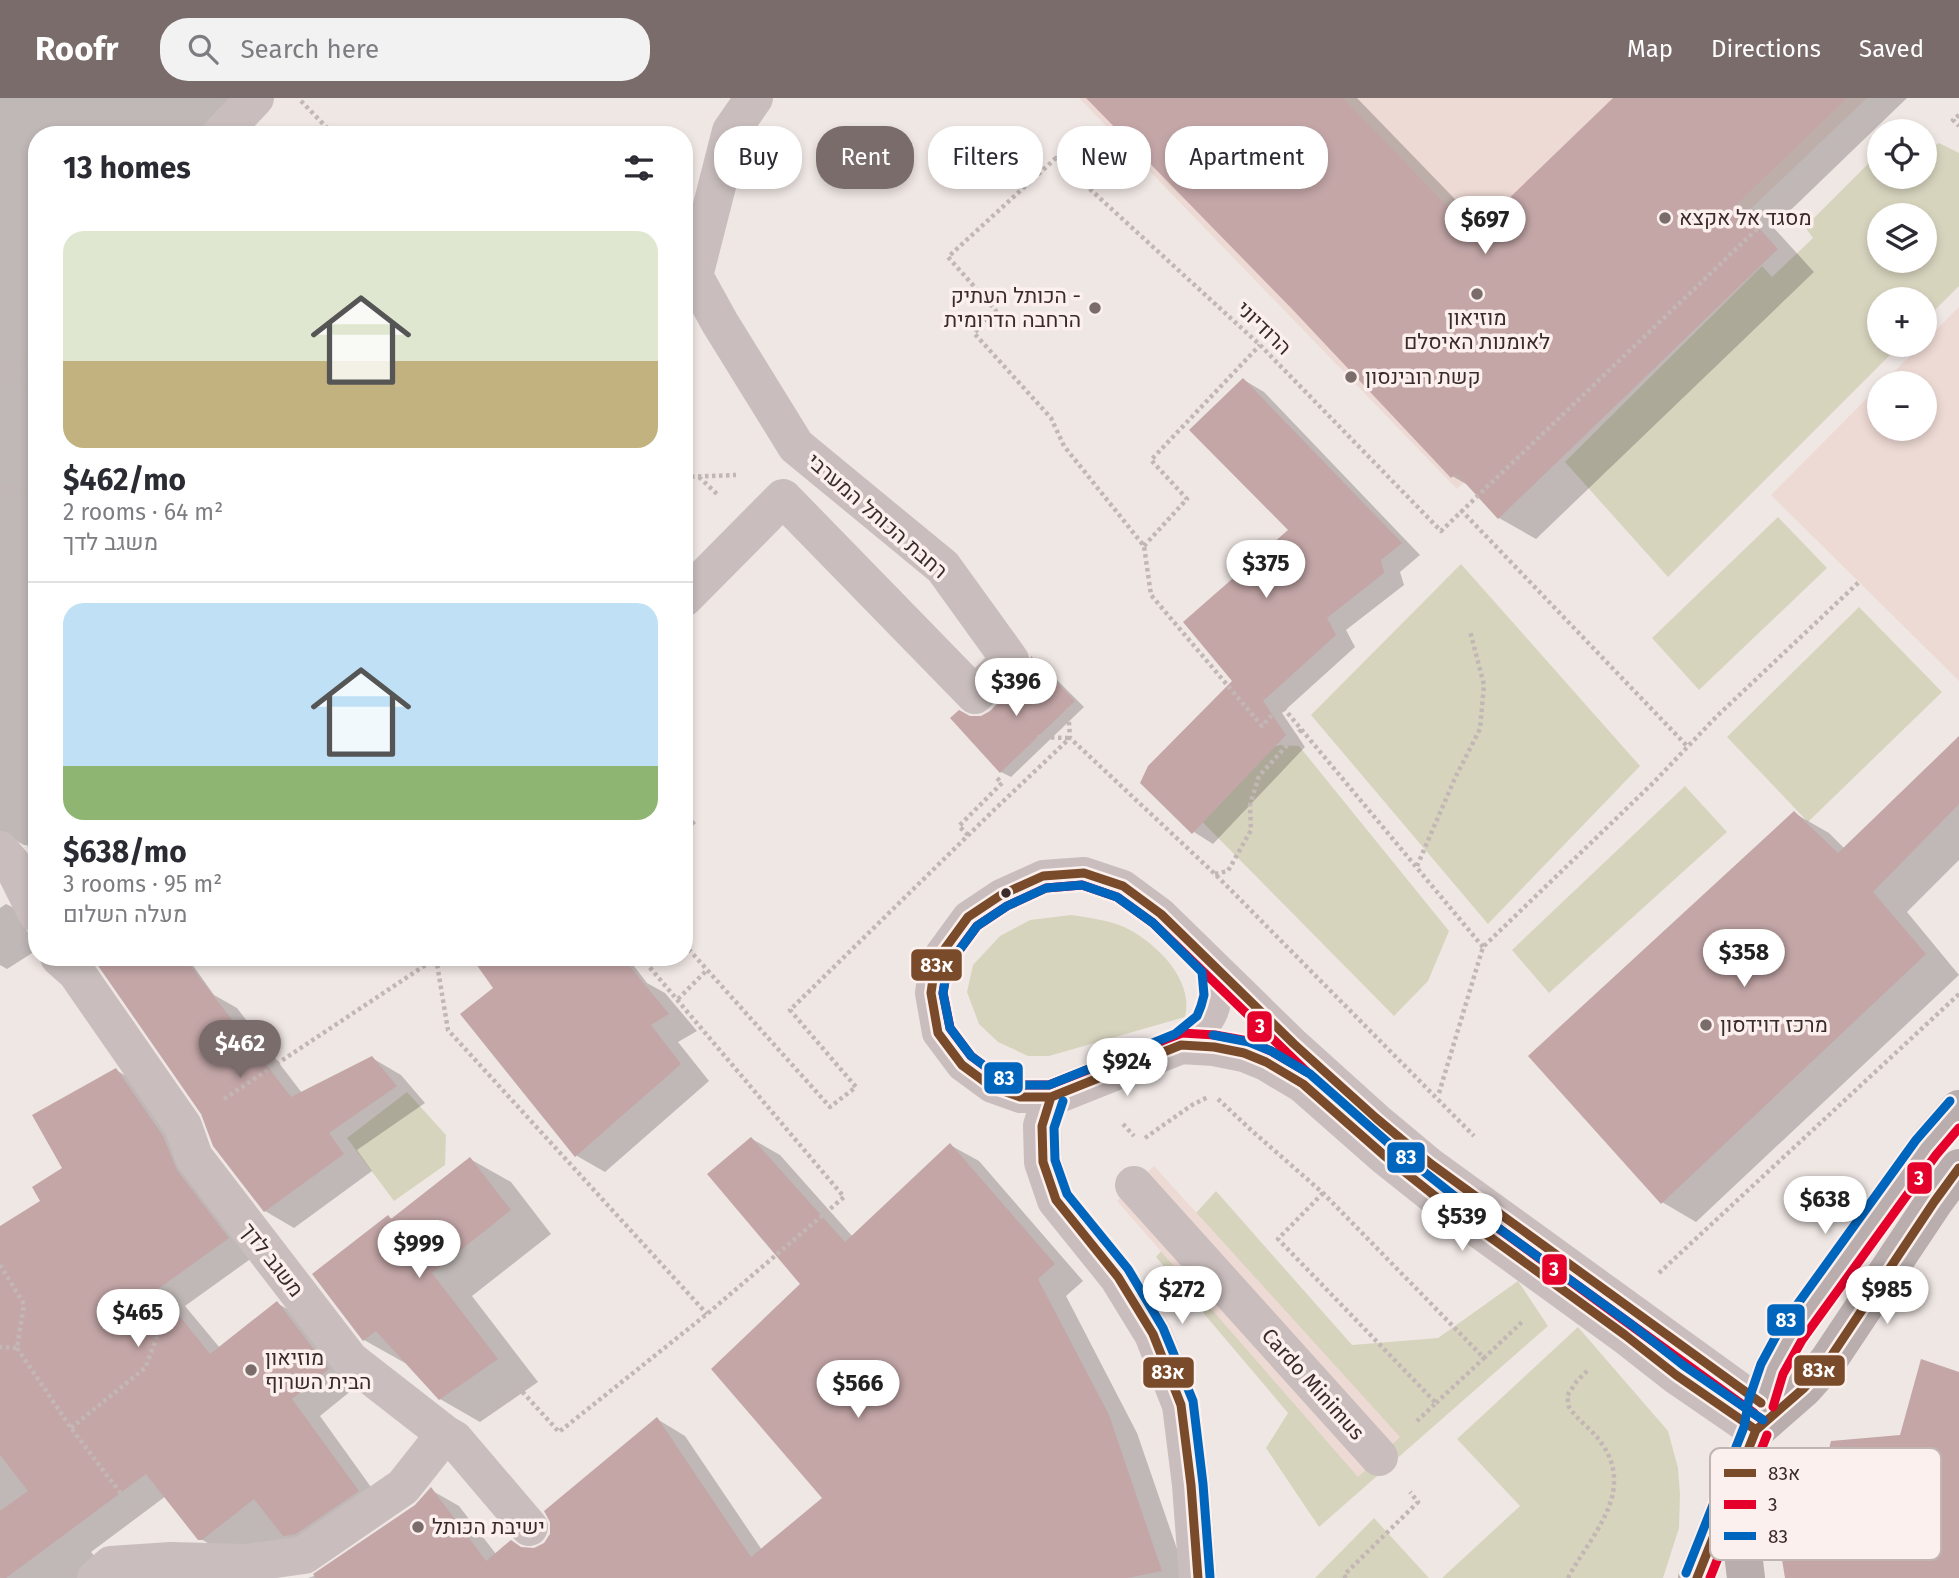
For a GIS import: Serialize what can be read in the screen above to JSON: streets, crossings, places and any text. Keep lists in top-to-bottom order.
{
  "streets": {
    "street": ["רחבת הכותל המערבי", "משגב לדך", "Cardo Minimus"],
    "path": ["הרודיוני"]
  },
  "places": [
    "מסגד אל אקצא",
    "מוזיאון לאומנות האיסלם",
    "הכותל העתיק - הרחבה הדרומית",
    "קשת רובינסון",
    "מרכז דוידסון",
    "מוזיאון הבית השרוף",
    "ישיבת הכותל"
  ],
  "lines": ["transit line 83א", "transit line 3", "transit line 83"],
  "legend": ["83א", "3", "83"],
  "page": {
    "header": "Roofr",
    "search": "Search here",
    "nav": ["Map", "Directions", "Saved"],
    "map_buttons": ["+", "−"],
    "chip": [
      "Buy",
      "Rent",
      "Filters",
      "New",
      "Apartment"
    ],
    "heading": "13 homes",
    "price": [
      "$697",
      "$375",
      "$396",
      "$358",
      "$462",
      "$924",
      "$638",
      "$539",
      "$999",
      "$272",
      "$985",
      "$465",
      "$566"
    ],
    "list": [
      {
        "name": "$462/mo",
        "note": "2 rooms · 64 m² · משגב לדך"
      },
      {
        "name": "$638/mo",
        "note": "3 rooms · 95 m² · מעלה השלום"
      }
    ]
  }
}
